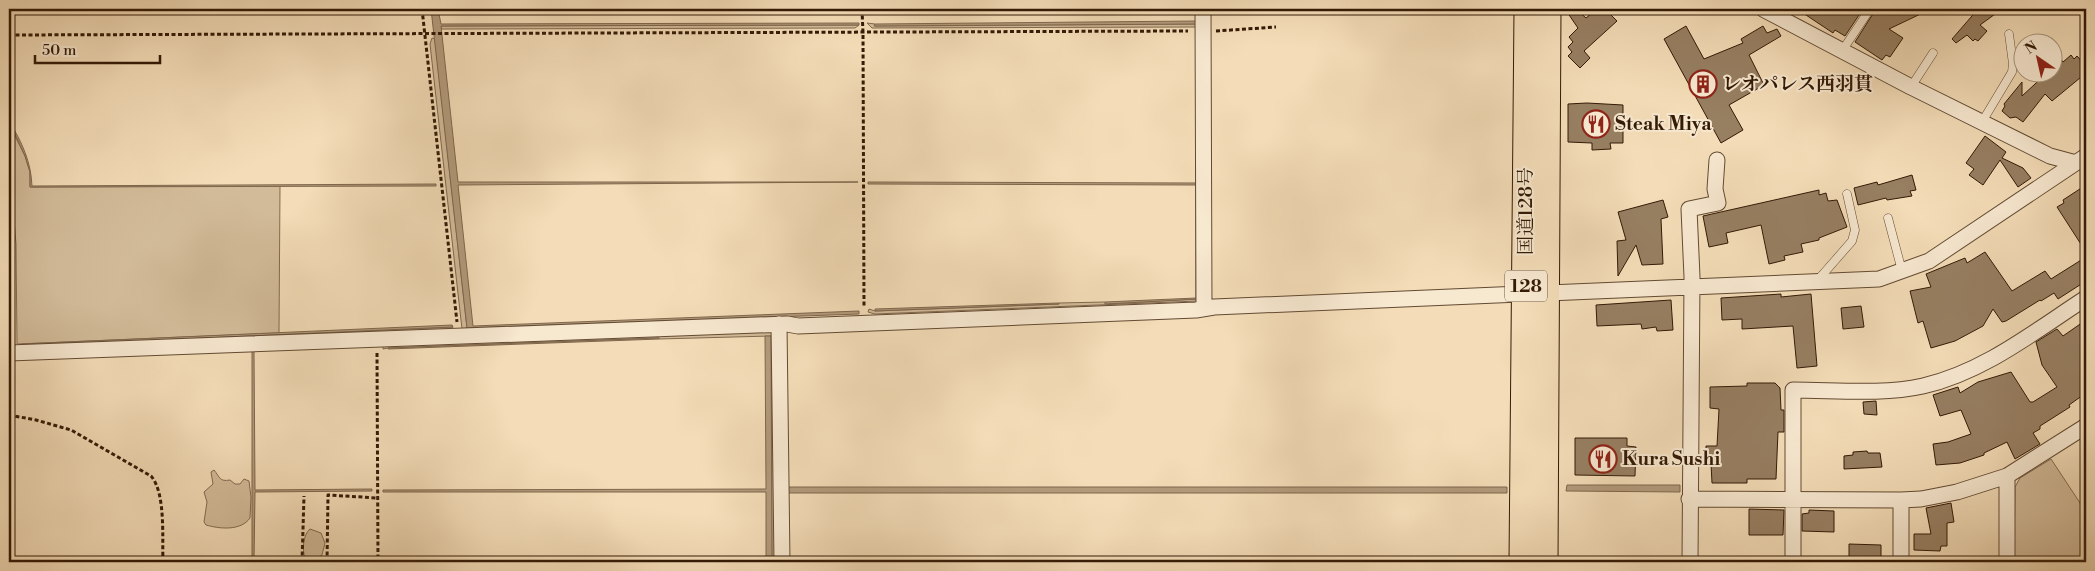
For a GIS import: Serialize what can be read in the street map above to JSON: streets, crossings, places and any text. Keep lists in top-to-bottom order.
{
  "streets": {
    "highway": ["国道128号", "128"]
  },
  "places": {
    "building": ["レオパレス西羽貫"],
    "restaurant": ["Steak Miya", "Kura Sushi"]
  },
  "scale_bar": "50 m",
  "north": "top left"
}
